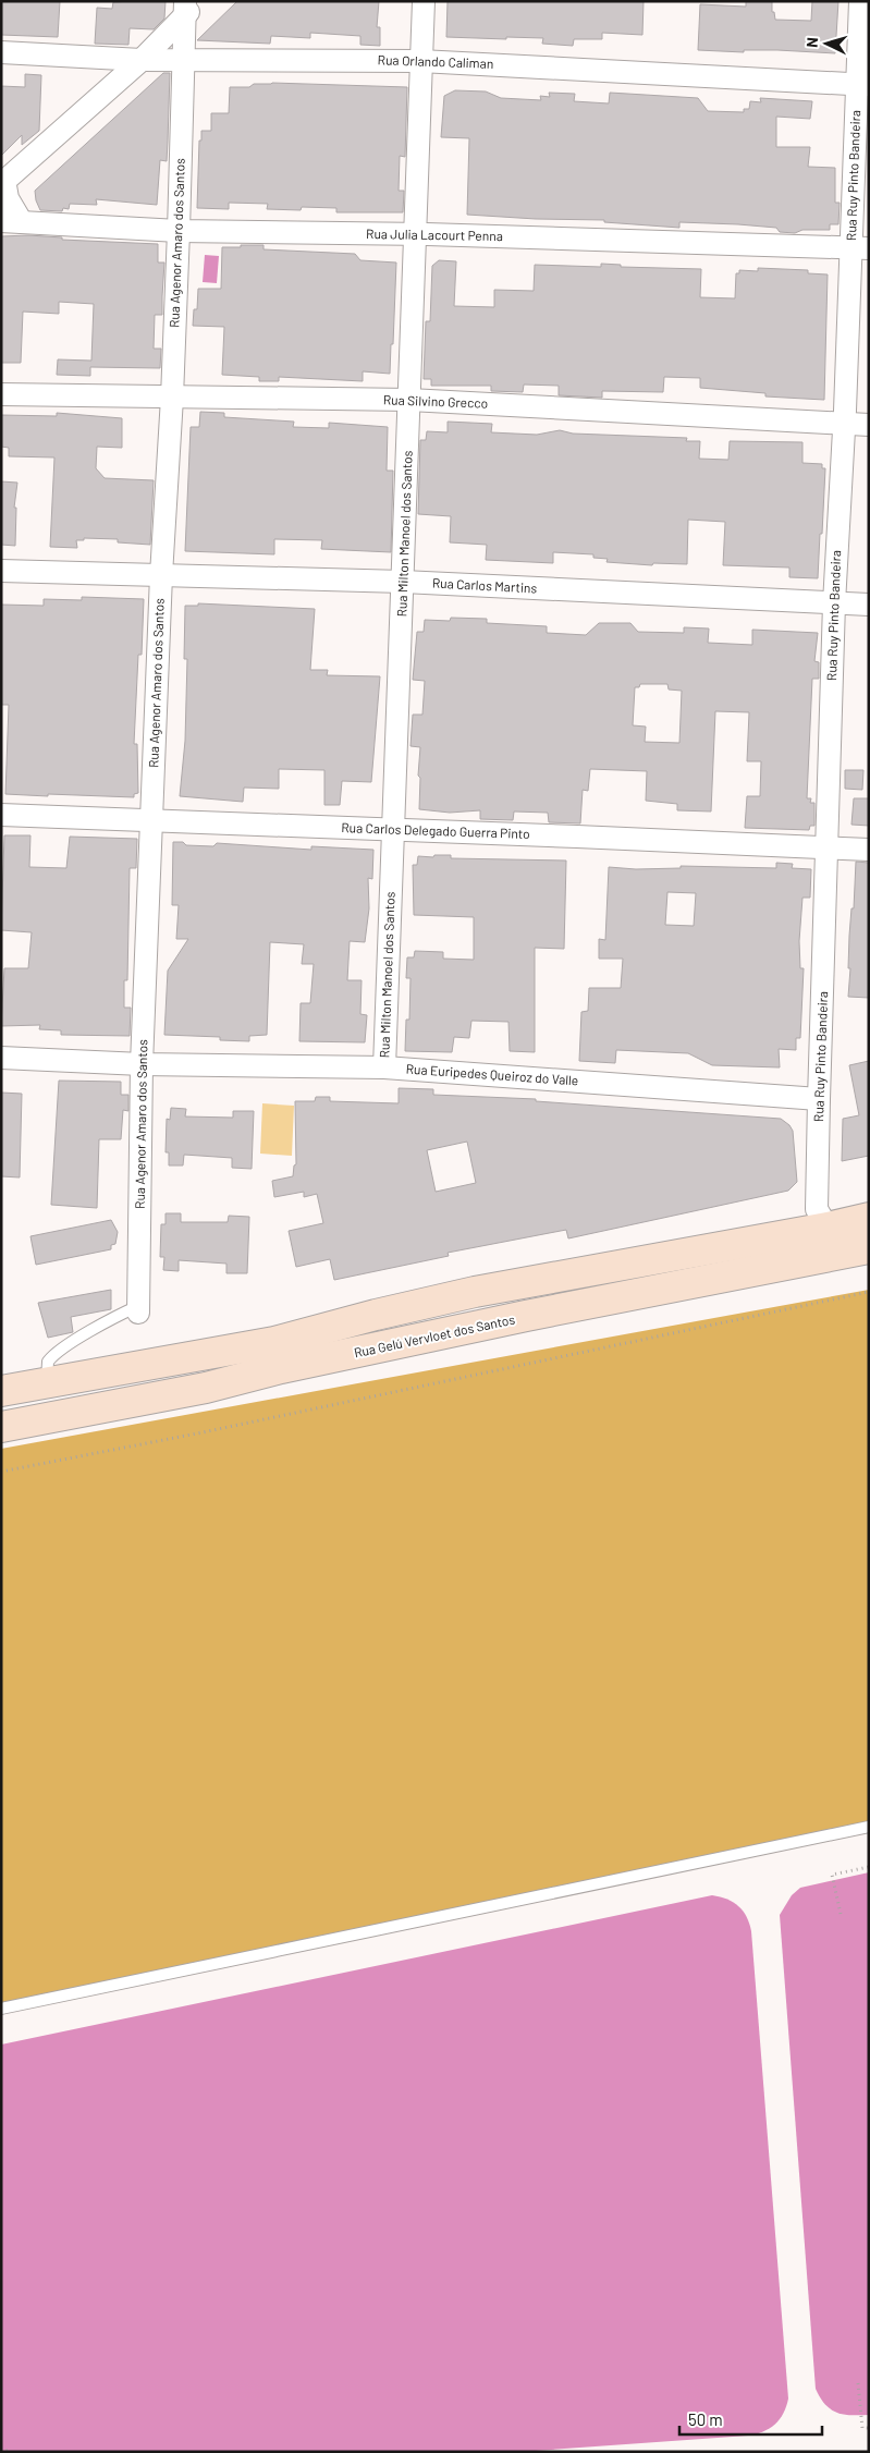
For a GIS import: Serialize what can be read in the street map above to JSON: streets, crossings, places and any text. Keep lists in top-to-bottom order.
{
  "streets": {
    "main road": ["Rua Gelú Vervloet dos Santos"],
    "street": [
      "Rua Orlando Caliman",
      "Rua Ruy Pinto Bandeira",
      "Rua Julia Lacourt Penna",
      "Rua Agenor Amaro dos Santos",
      "Rua Silvino Grecco",
      "Rua Milton Manoel dos Santos",
      "Rua Carlos Martins",
      "Rua Carlos Delegado Guerra Pinto",
      "Rua Euripedes Queiroz do Valle"
    ]
  },
  "crossings": [
    ["Rua Orlando Caliman", "Rua Ruy Pinto Bandeira"],
    ["Rua Orlando Caliman", "Rua Agenor Amaro dos Santos"],
    ["Rua Orlando Caliman", "Rua Milton Manoel dos Santos"],
    ["Rua Ruy Pinto Bandeira", "Rua Julia Lacourt Penna"],
    ["Rua Ruy Pinto Bandeira", "Rua Silvino Grecco"],
    ["Rua Ruy Pinto Bandeira", "Rua Carlos Martins"],
    ["Rua Ruy Pinto Bandeira", "Rua Carlos Delegado Guerra Pinto"],
    ["Rua Ruy Pinto Bandeira", "Rua Euripedes Queiroz do Valle"],
    ["Rua Julia Lacourt Penna", "Rua Agenor Amaro dos Santos"],
    ["Rua Julia Lacourt Penna", "Rua Milton Manoel dos Santos"],
    ["Rua Agenor Amaro dos Santos", "Rua Silvino Grecco"],
    ["Rua Agenor Amaro dos Santos", "Rua Carlos Martins"],
    ["Rua Agenor Amaro dos Santos", "Rua Carlos Delegado Guerra Pinto"],
    ["Rua Agenor Amaro dos Santos", "Rua Euripedes Queiroz do Valle"],
    ["Rua Silvino Grecco", "Rua Milton Manoel dos Santos"],
    ["Rua Milton Manoel dos Santos", "Rua Carlos Martins"],
    ["Rua Milton Manoel dos Santos", "Rua Carlos Delegado Guerra Pinto"],
    ["Rua Milton Manoel dos Santos", "Rua Euripedes Queiroz do Valle"]
  ],
  "scale_bar": "50 m",
  "north": "left"
}
